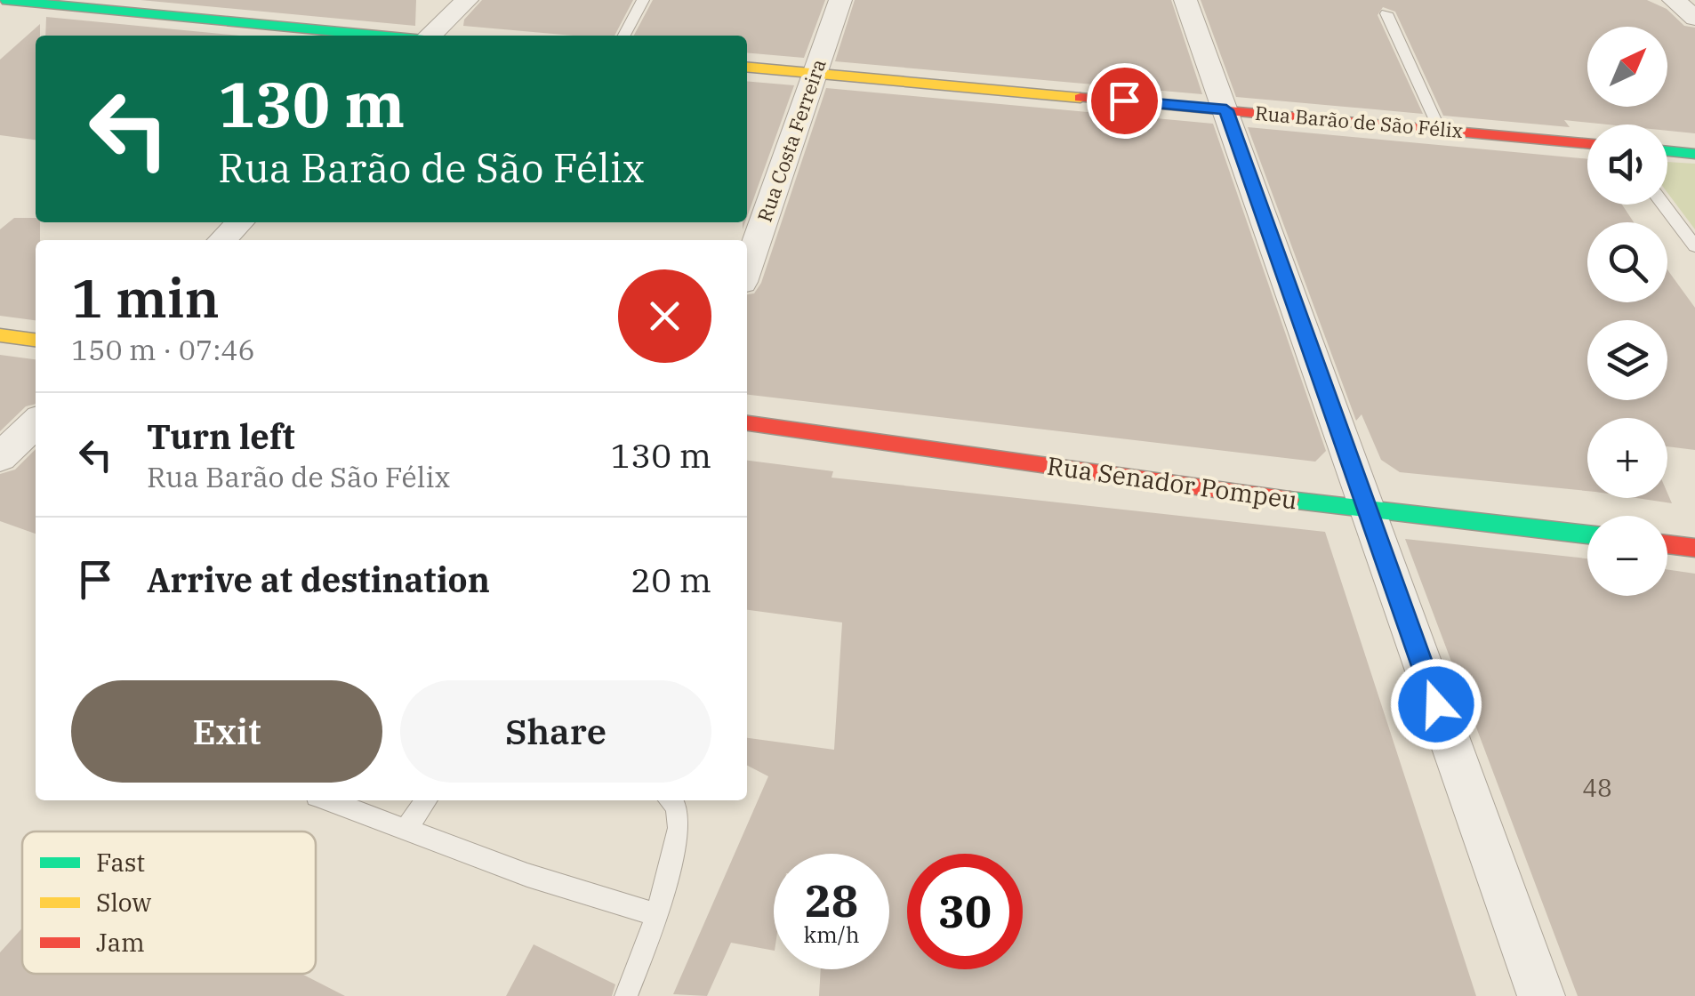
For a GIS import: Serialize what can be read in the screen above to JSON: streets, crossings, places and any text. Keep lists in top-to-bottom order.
{
  "streets": {
    "street": ["Rua Barão de São Félix", "Rua Costa Ferreira", "Rua Senador Pompeu"]
  },
  "crossings": [
    ["Rua Barão de São Félix", "Rua Costa Ferreira"]
  ],
  "house_numbers": ["48"],
  "legend": ["Fast", "Slow", "Jam"],
  "north": "top right",
  "page": {
    "map_buttons": ["+", "−"],
    "turn": ["130 m", "Rua Barão de São Félix"],
    "heading": ["1 min", "150 m · 07:46"],
    "list": [
      {
        "name": "Turn left",
        "note": "Rua Barão de São Félix",
        "value": "130 m"
      },
      {
        "name": "Arrive at destination",
        "value": "20 m"
      }
    ],
    "buttons": ["Exit", "Share"],
    "speed": "28 km/h",
    "limit": "30"
  }
}
